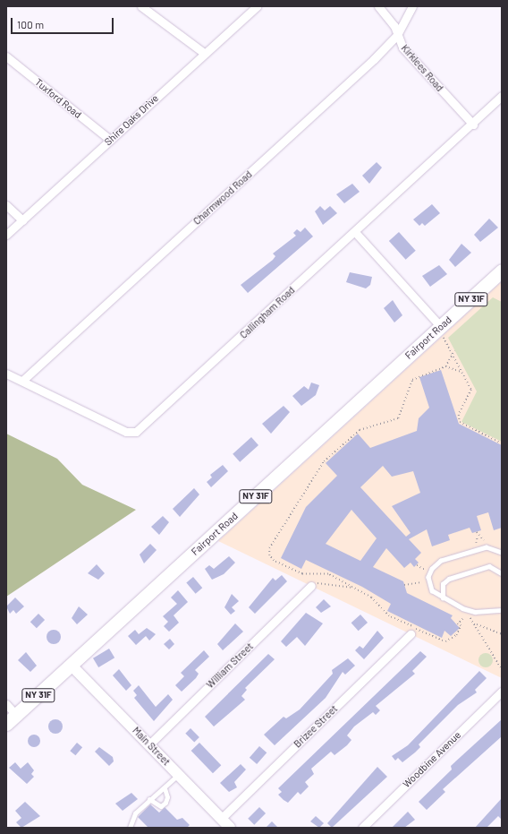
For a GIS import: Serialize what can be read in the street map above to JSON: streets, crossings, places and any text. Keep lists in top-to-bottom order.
{
  "streets": {
    "main road": ["NY 31F", "Fairport Road"],
    "street": [
      "Kirklees Road",
      "Tuxford Road",
      "Shire Oaks Drive",
      "Charmwood Road",
      "Callingham Road",
      "William Street",
      "Brizee Street",
      "Main Street",
      "Woodbine Avenue"
    ]
  },
  "crossings": [
    ["Kirklees Road", "Charmwood Road"],
    ["Kirklees Road", "Callingham Road"],
    ["Tuxford Road", "Shire Oaks Drive"],
    ["Charmwood Road", "Callingham Road"],
    ["Fairport Road", "Main Street"],
    ["William Street", "Main Street"],
    ["Brizee Street", "Main Street"]
  ],
  "scale_bar": "100 m"
}
